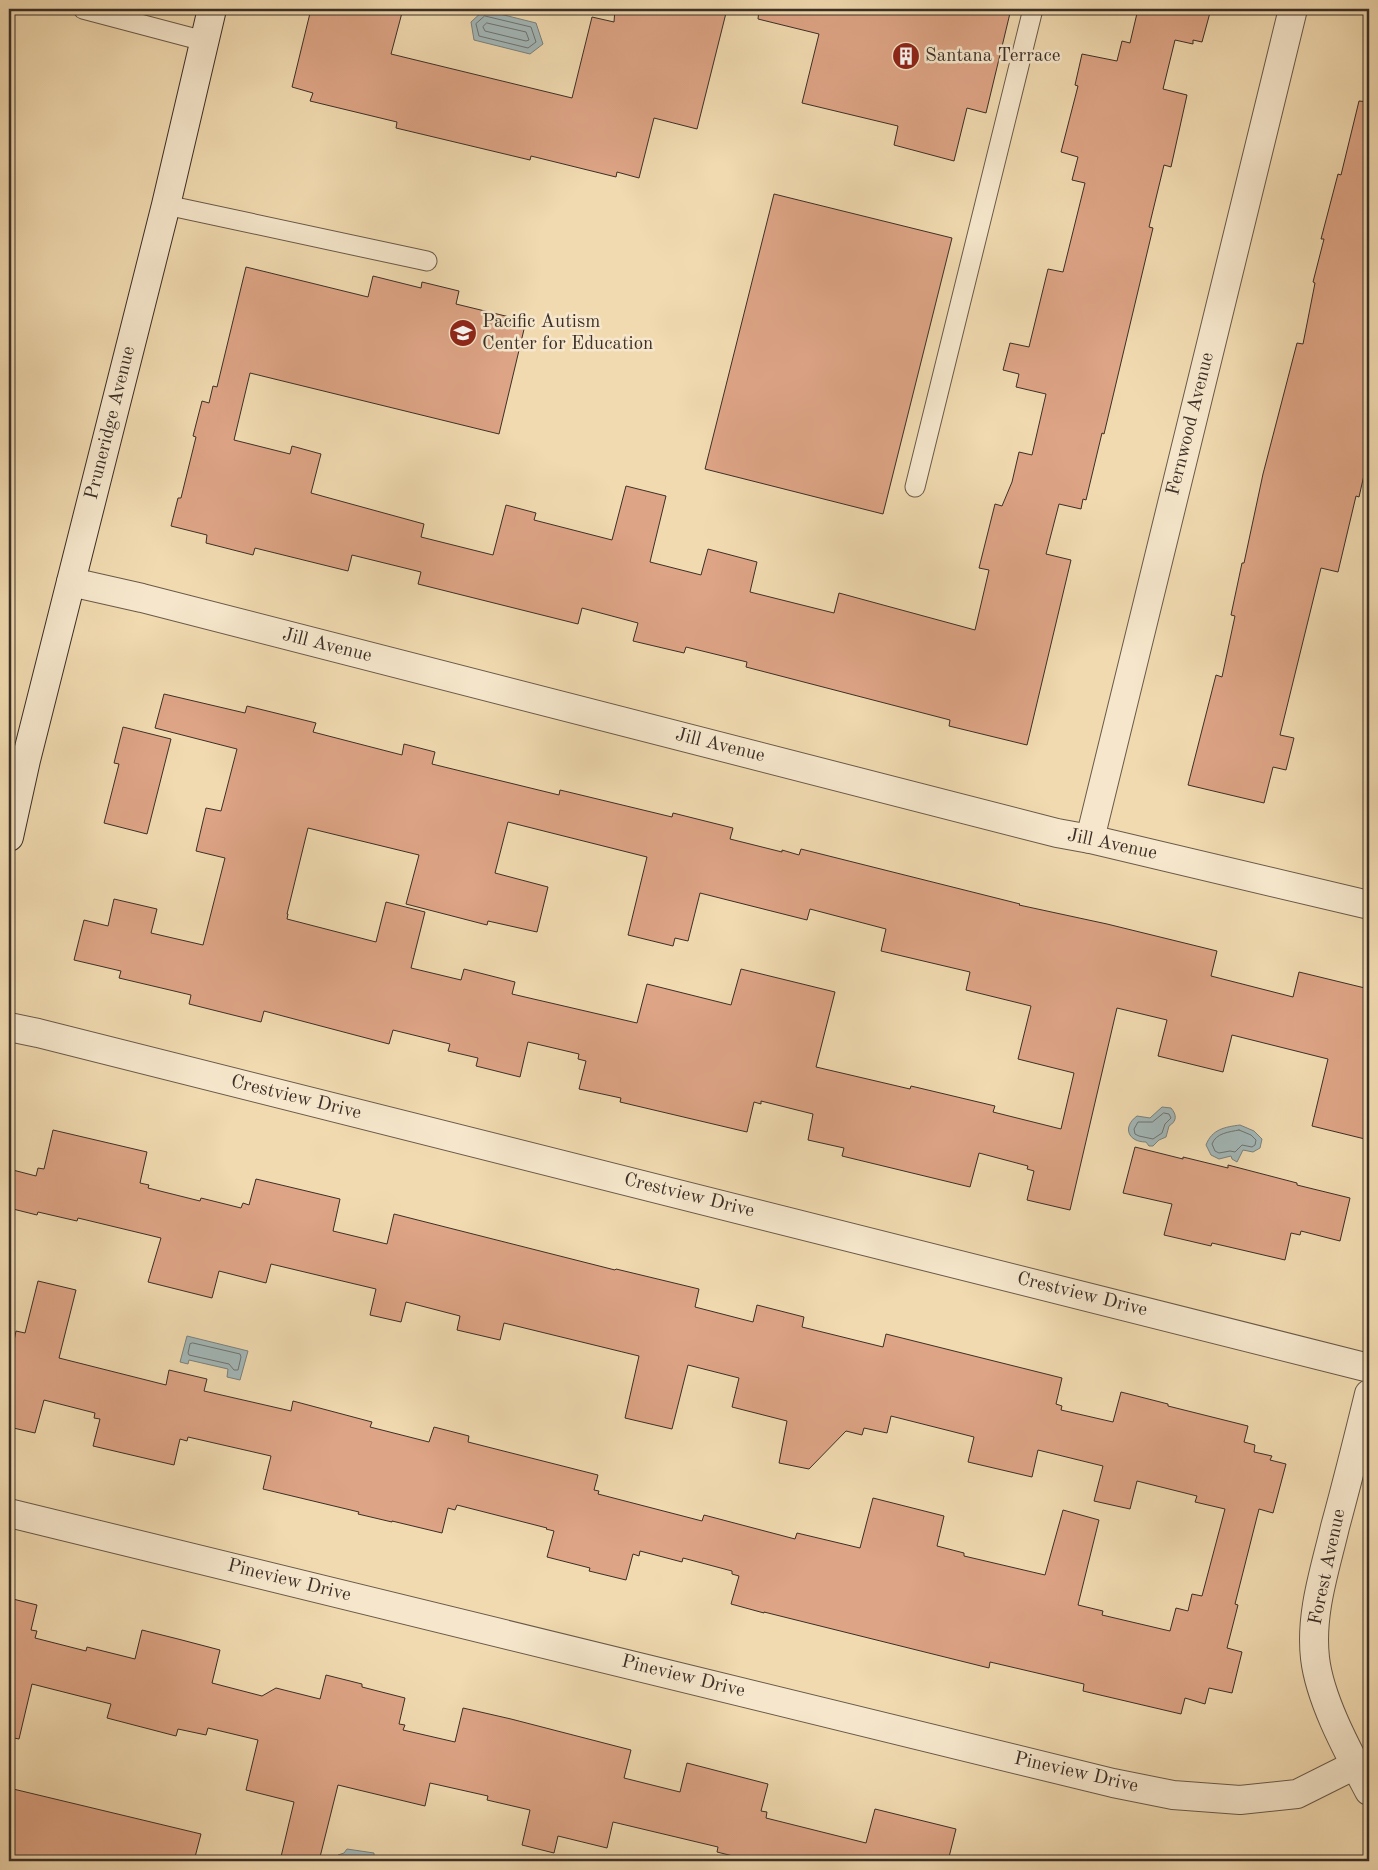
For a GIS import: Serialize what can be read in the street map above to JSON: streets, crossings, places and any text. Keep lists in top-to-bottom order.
{
  "streets": {
    "street": [
      "Pruneridge Avenue",
      "Fernwood Avenue",
      "Jill Avenue",
      "Crestview Drive",
      "Forest Avenue",
      "Pineview Drive"
    ]
  },
  "crossings": [
    ["Pruneridge Avenue", "Jill Avenue"],
    ["Fernwood Avenue", "Jill Avenue"],
    ["Forest Avenue", "Pineview Drive"]
  ],
  "places": {
    "building": ["Santana Terrace"],
    "school or university": ["Pacific Autism Center for Education"]
  }
}
